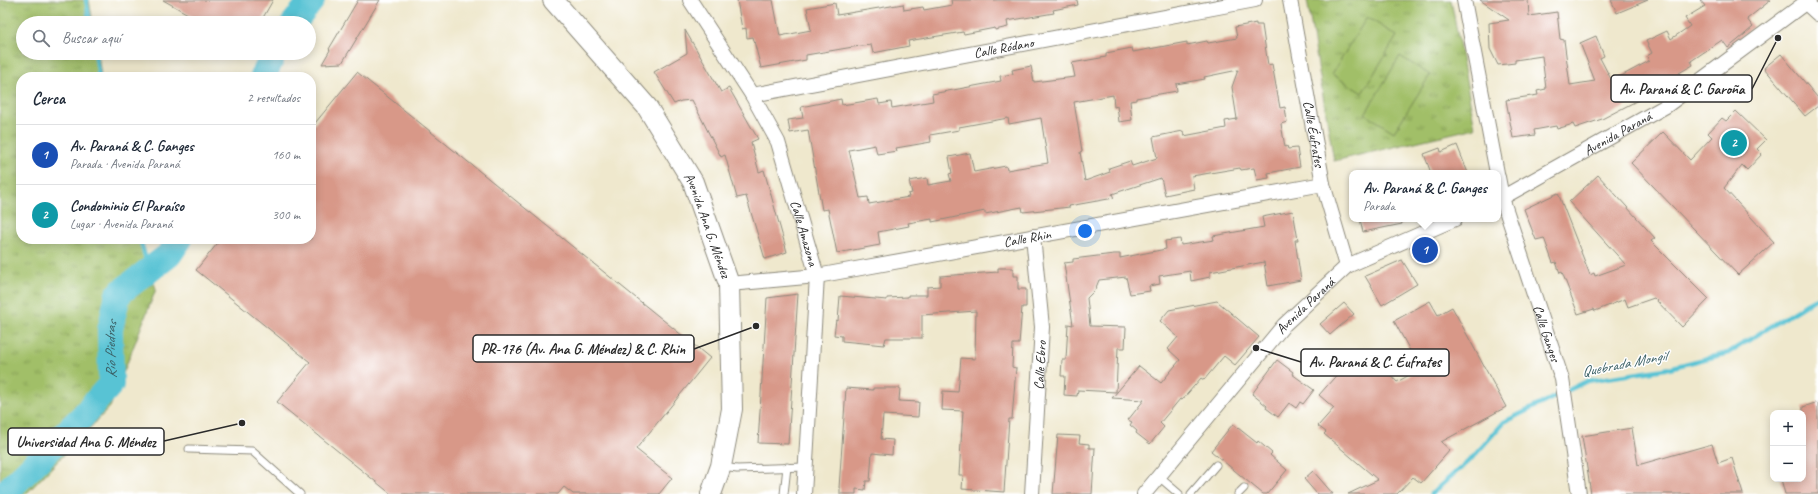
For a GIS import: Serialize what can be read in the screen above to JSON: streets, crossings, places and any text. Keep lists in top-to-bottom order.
{
  "streets": {
    "main road": ["Avenida Ana G. Méndez"],
    "street": [
      "Calle Ródano",
      "Avenida Paraná",
      "Calle Éufrates",
      "Calle Amazona",
      "Calle Rhin",
      "Calle Ganges",
      "Calle Ebro"
    ]
  },
  "crossings": [
    ["Calle Ródano", "Calle Amazona"],
    ["Avenida Paraná", "Calle Éufrates"],
    ["Calle Éufrates", "Calle Rhin"],
    ["Avenida Ana G. Méndez", "Calle Rhin"],
    ["Calle Amazona", "Calle Rhin"],
    ["Calle Rhin", "Calle Ebro"]
  ],
  "water": ["Río Piedras", "Quebrada Mongil"],
  "places": [
    "Av. Paraná & C. Garoña",
    "PR-176 (Av. Ana G. Méndez) & C. Rhin",
    "Av. Paraná & C. Éufrates",
    "Universidad Ana G. Méndez"
  ],
  "page": {
    "search": "Buscar aquí",
    "heading": ["Cerca", "2 resultados"],
    "list": [
      {
        "mark": "1",
        "name": "Av. Paraná & C. Ganges",
        "note": "Parada · Avenida Paraná",
        "value": "160 m"
      },
      {
        "mark": "2",
        "name": "Condominio El Paraíso",
        "note": "Lugar · Avenida Paraná",
        "value": "300 m"
      }
    ],
    "pins": ["2", "1"],
    "popup": ["Av. Paraná & C. Ganges", "Parada"],
    "map_buttons": ["+", "−"]
  }
}
